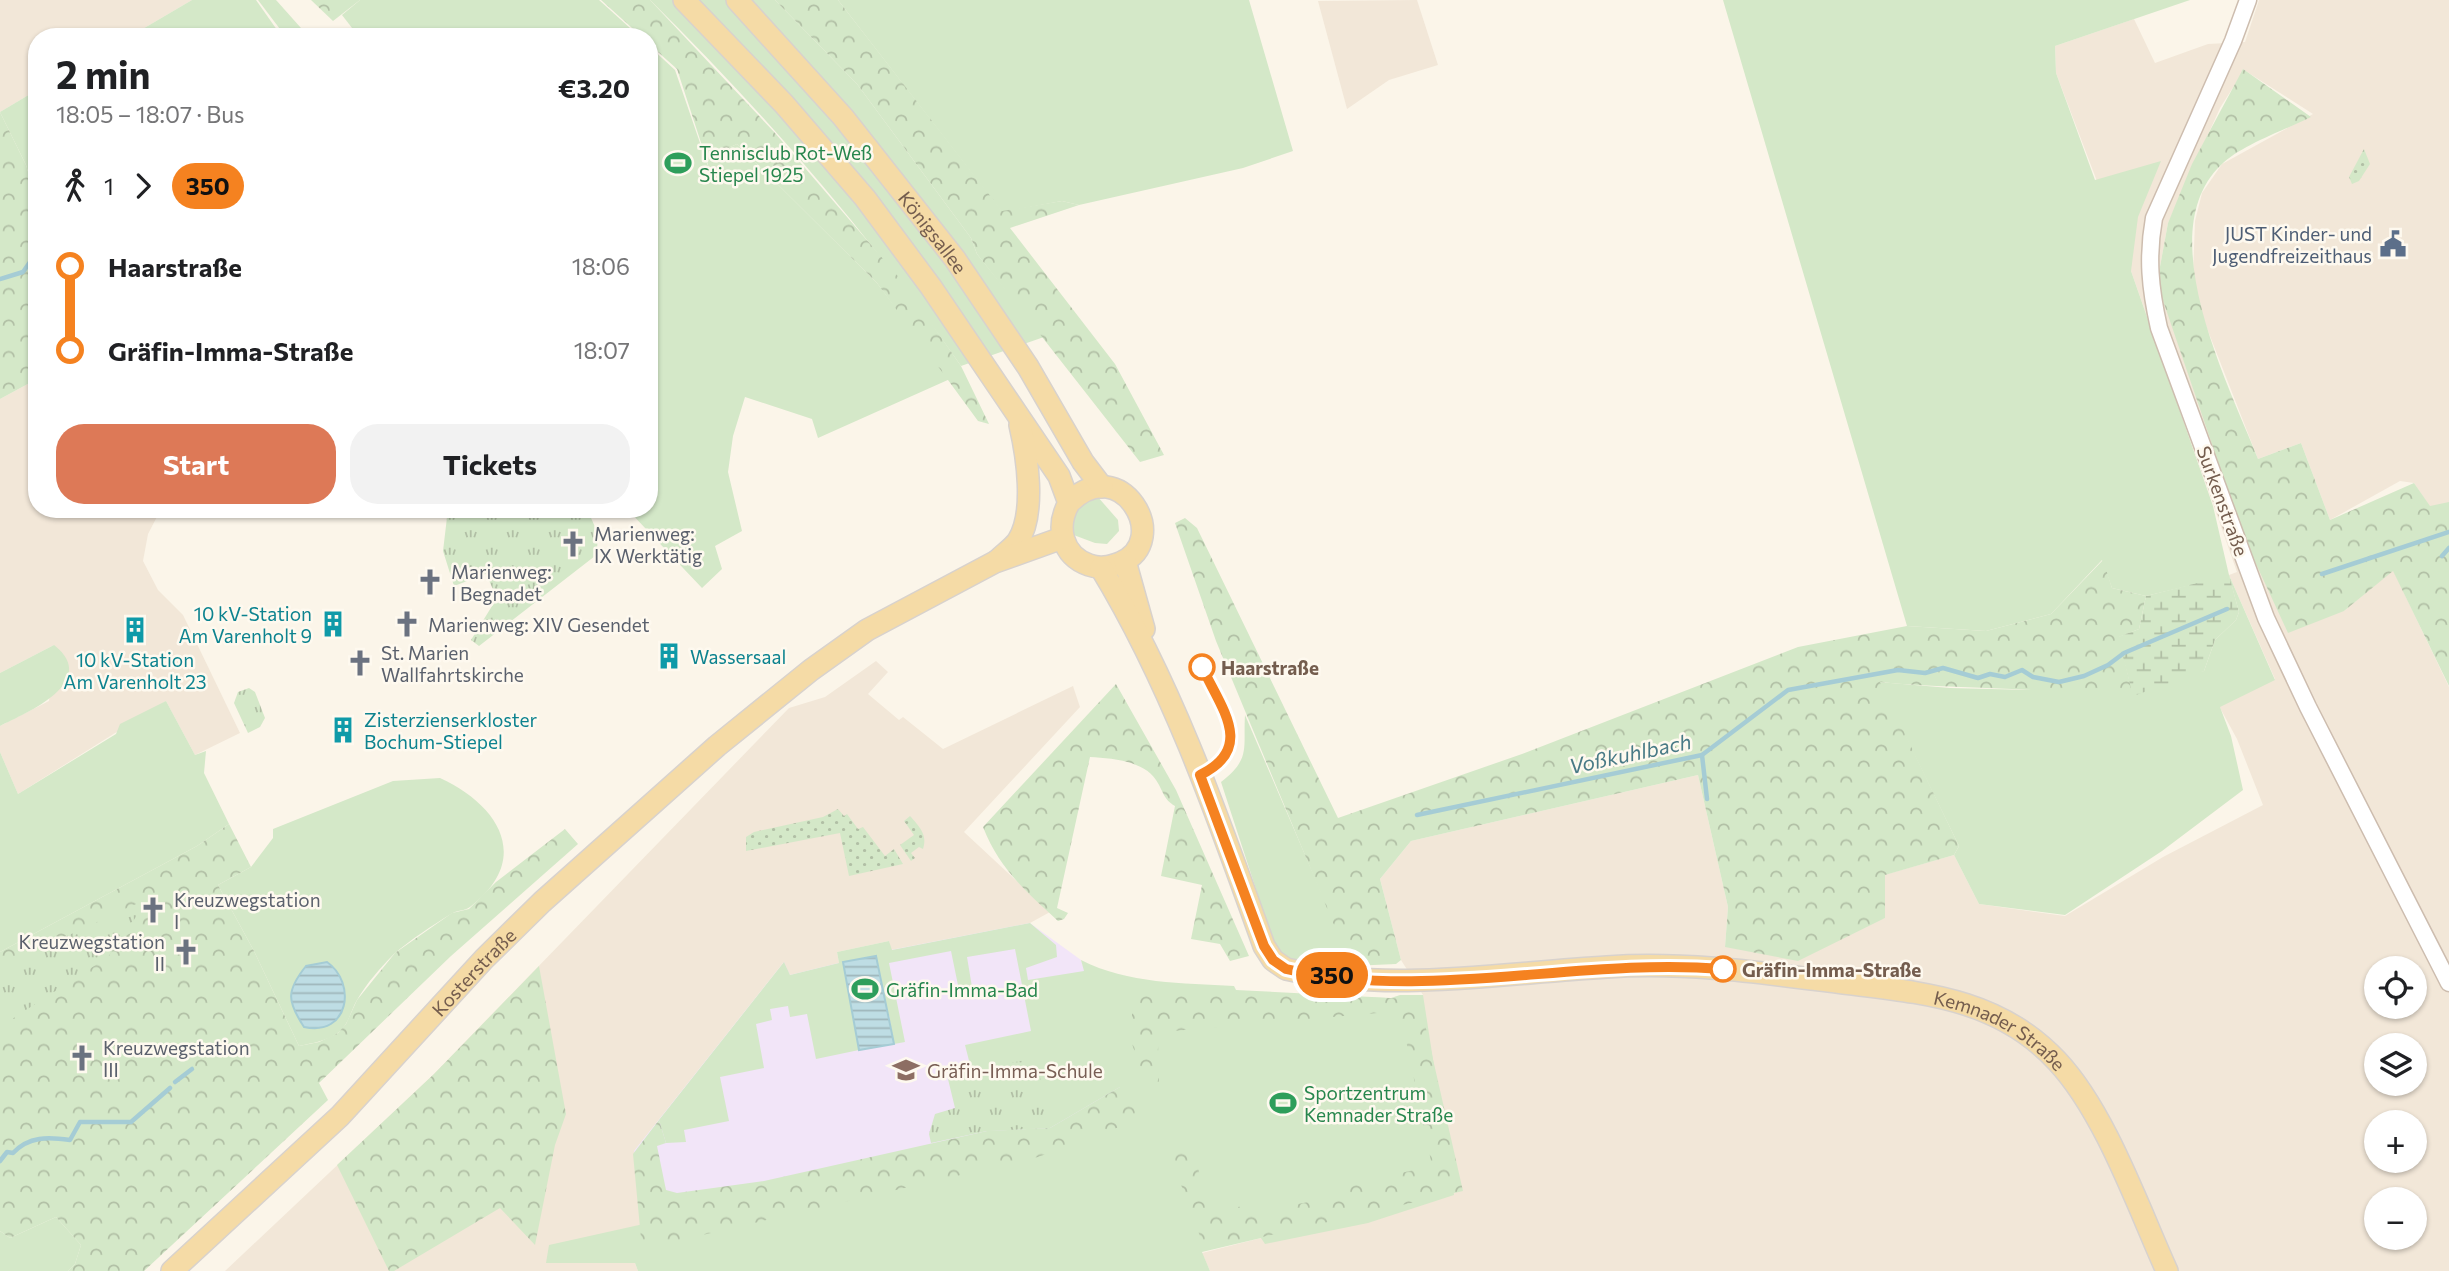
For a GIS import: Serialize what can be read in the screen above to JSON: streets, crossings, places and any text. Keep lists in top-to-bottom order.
{
  "streets": {
    "main road": ["Königsallee", "Kosterstraße", "Kemnader Straße"],
    "street": ["Surkenstraße"]
  },
  "water": ["Voßkuhlbach"],
  "places": {
    "sports": ["Tennisclub Rot-Weß Stiepel 1925", "Gräfin-Imma-Bad", "Sportzentrum Kemnader Straße"],
    "public building": ["JUST Kinder- und Jugendfreizeithaus"],
    "church": [
      "Marienweg: IX Werktätig",
      "Marienweg: I Begnadet",
      "Marienweg: XIV Gesendet",
      "St. Marien Wallfahrtskirche",
      "Kreuzwegstation I",
      "Kreuzwegstation II",
      "Kreuzwegstation III"
    ],
    "building": [
      "10 kV-Station Am Varenholt 9",
      "10 kV-Station Am Varenholt 23",
      "Wassersaal",
      "Zisterzienserkloster Bochum-Stiepel"
    ],
    "other": ["Haarstraße", "Gräfin-Imma-Straße"],
    "school or university": ["Gräfin-Imma-Schule"]
  },
  "lines": ["bus line 350"],
  "page": {
    "on_map": "350",
    "heading": ["2 min", "18:05 – 18:07 · Bus", "€3.20"],
    "legs": ["1", "350"],
    "list": [
      {
        "name": "Haarstraße",
        "value": "18:06"
      },
      {
        "name": "Gräfin-Imma-Straße",
        "value": "18:07"
      }
    ],
    "buttons": ["Start", "Tickets"],
    "map_buttons": ["+", "−"]
  }
}
